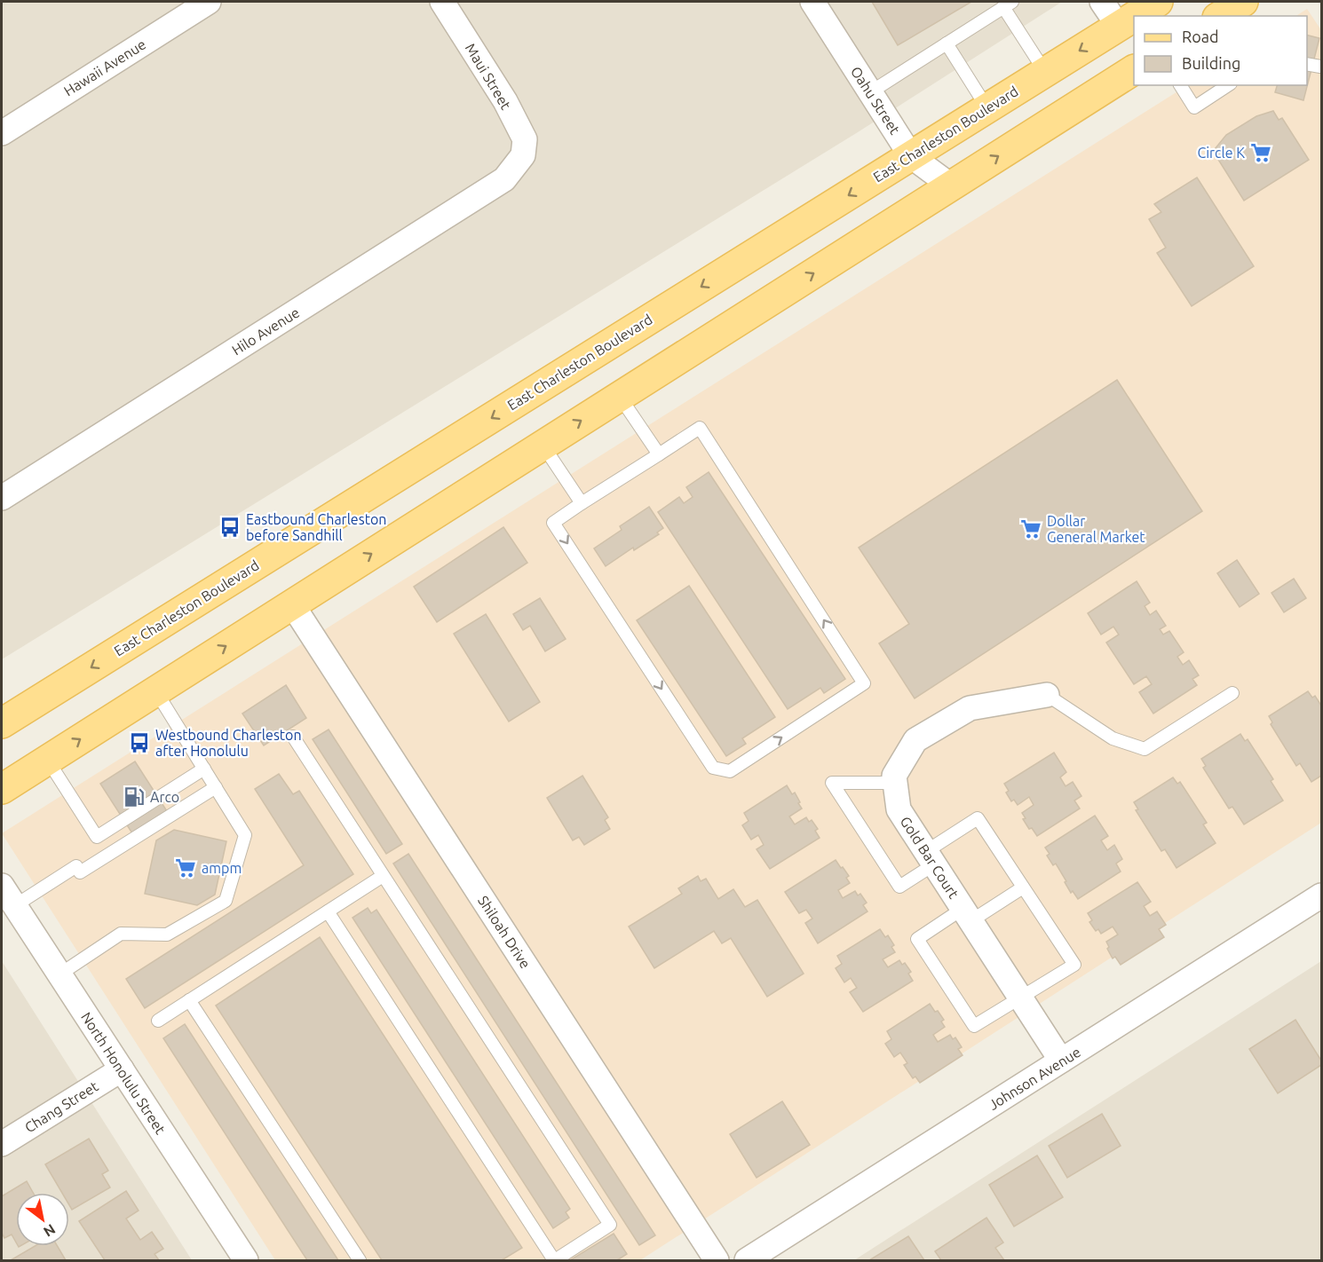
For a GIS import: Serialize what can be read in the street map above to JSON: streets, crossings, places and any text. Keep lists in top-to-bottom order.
{
  "streets": {
    "main road": ["East Charleston Boulevard"],
    "street": [
      "Hawaii Avenue",
      "Maui Street",
      "Oahu Street",
      "Hilo Avenue",
      "Gold Bar Court",
      "Shiloah Drive",
      "North Honolulu Street",
      "Johnson Avenue",
      "Chang Street"
    ]
  },
  "crossings": [
    ["Maui Street", "Hilo Avenue"],
    ["Oahu Street", "East Charleston Boulevard"],
    ["Gold Bar Court", "Johnson Avenue"],
    ["North Honolulu Street", "Chang Street"]
  ],
  "places": {
    "supermarket": ["Circle K", "Dollar General Market", "ampm"],
    "bus stop": ["Eastbound Charleston before Sandhill", "Westbound Charleston after Honolulu"],
    "fuel station": ["Arco"]
  },
  "legend": ["Road", "Building"],
  "north": "bottom right"
}
